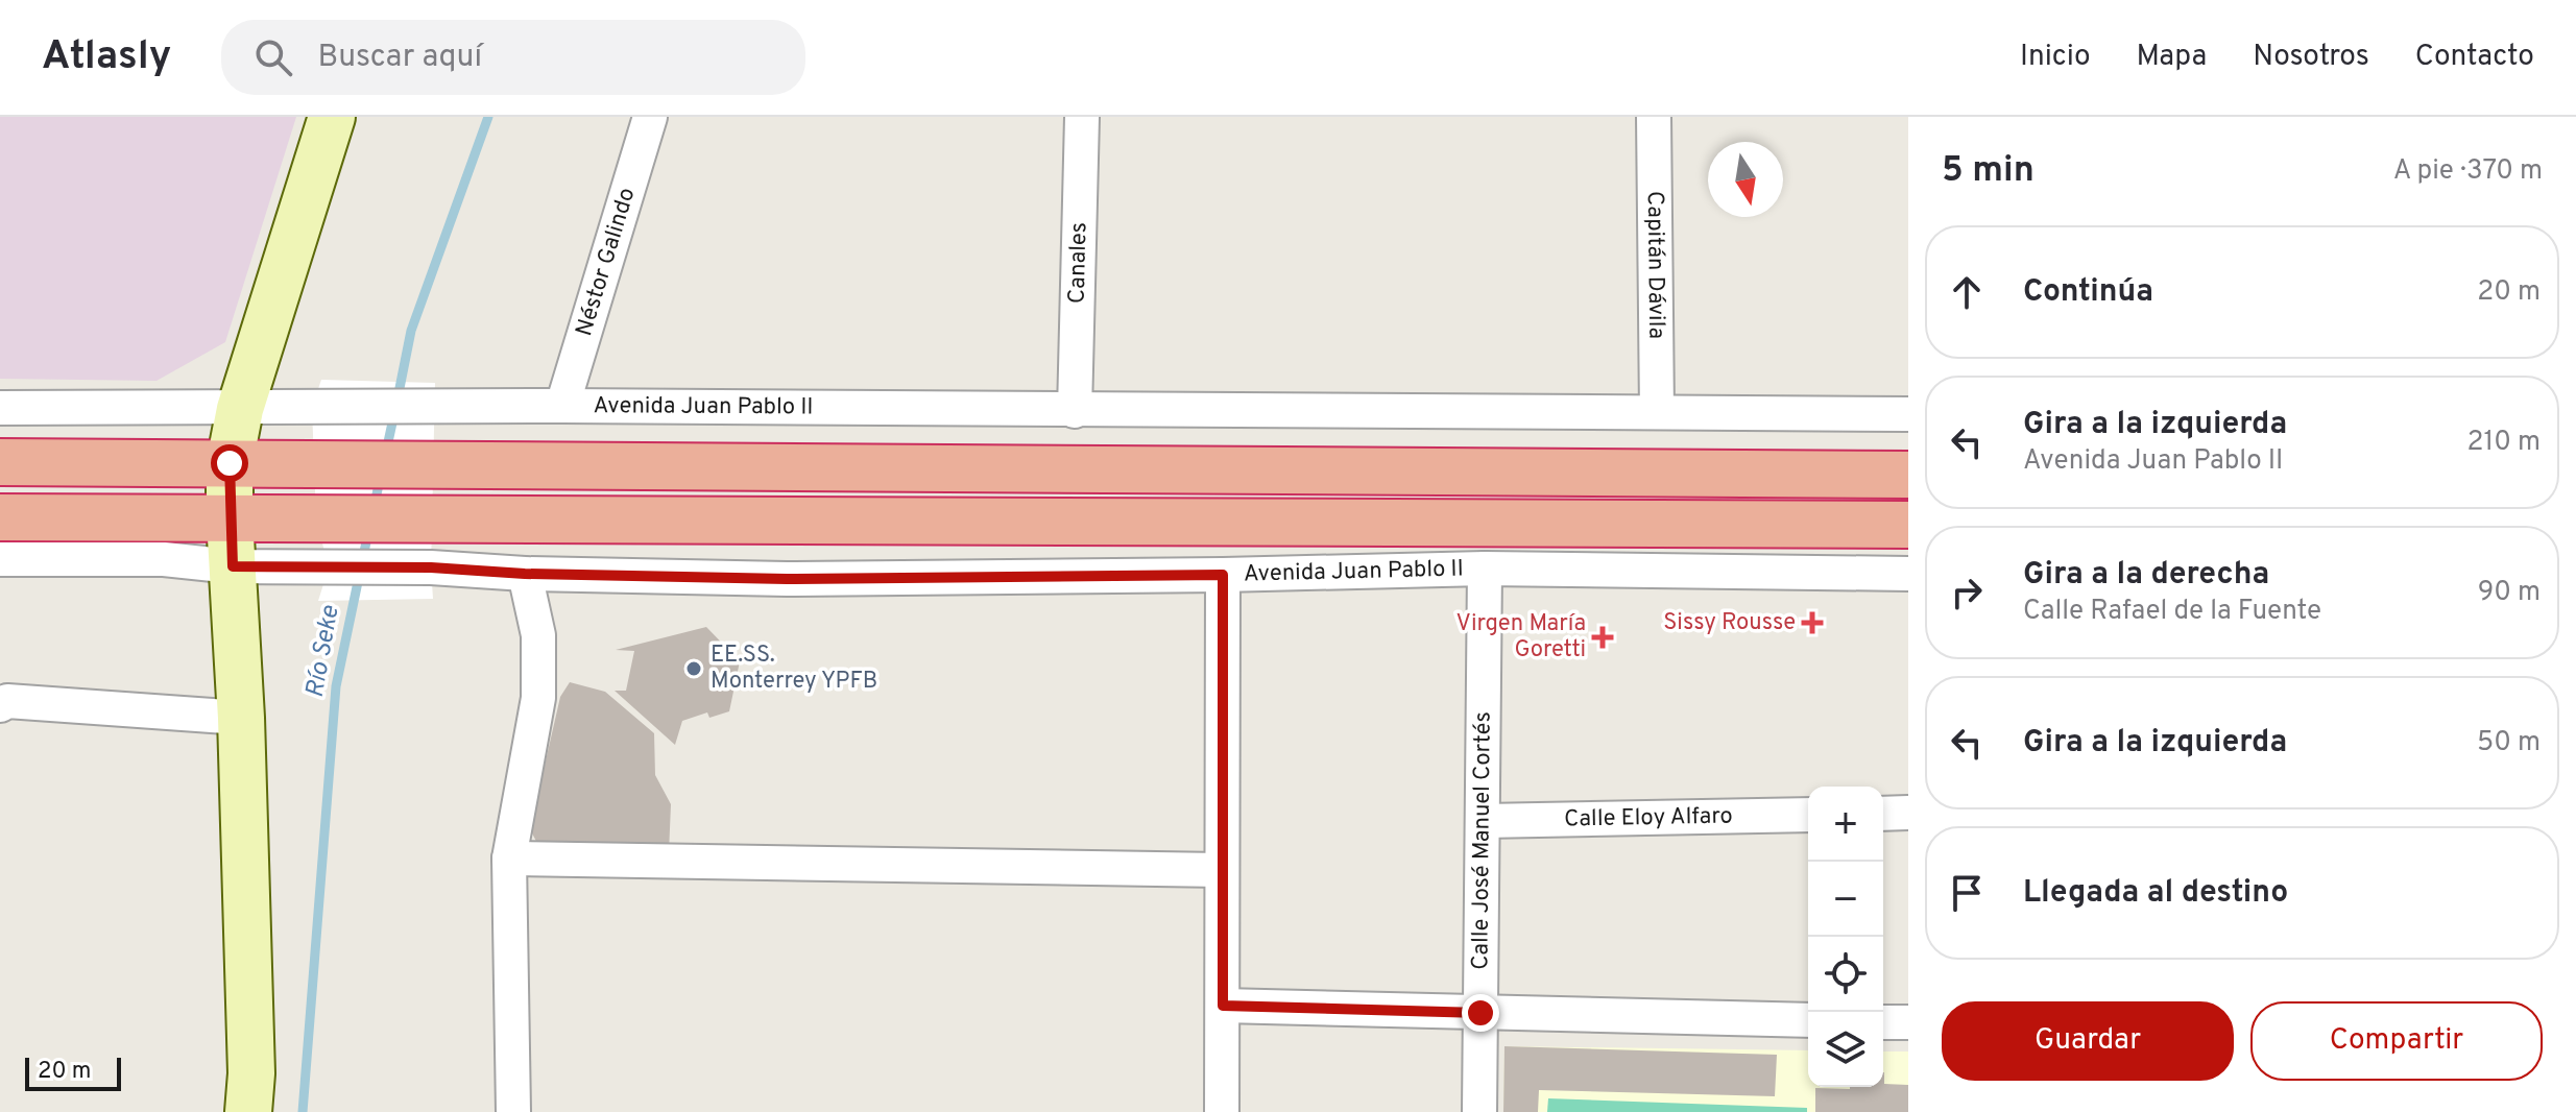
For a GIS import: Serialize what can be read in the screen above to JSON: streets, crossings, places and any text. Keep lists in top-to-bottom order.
{
  "streets": {
    "highway": ["Avenida Juan Pablo II"],
    "street": [
      "Néstor Galindo",
      "Canales",
      "Capitán Dávila",
      "Calle Eloy Alfaro",
      "Calle José Manuel Cortés"
    ]
  },
  "crossings": [
    ["Néstor Galindo", "Avenida Juan Pablo II"],
    ["Canales", "Avenida Juan Pablo II"],
    ["Capitán Dávila", "Avenida Juan Pablo II"],
    ["Avenida Juan Pablo II", "Calle José Manuel Cortés"],
    ["Calle Eloy Alfaro", "Calle José Manuel Cortés"]
  ],
  "water": ["Río Seke"],
  "places": {
    "health": ["Sissy Rousse", "Virgen María Goretti"],
    "other": ["EE.SS. Monterrey YPFB"]
  },
  "scale_bar": "20 m",
  "north": "bottom",
  "page": {
    "header": "Atlasly",
    "search": "Buscar aquí",
    "nav": [
      "Inicio",
      "Mapa",
      "Nosotros",
      "Contacto"
    ],
    "heading": ["5 min", "A pie · 370 m"],
    "list": [
      ["Continúa", "20 m"],
      ["Gira a la izquierda", "Avenida Juan Pablo II", "210 m"],
      ["Gira a la derecha", "Calle Rafael de la Fuente", "90 m"],
      ["Gira a la izquierda", "50 m"],
      "Llegada al destino"
    ],
    "map_buttons": ["+", "−"],
    "buttons": ["Guardar", "Compartir"],
    "scale": "20 m"
  }
}
